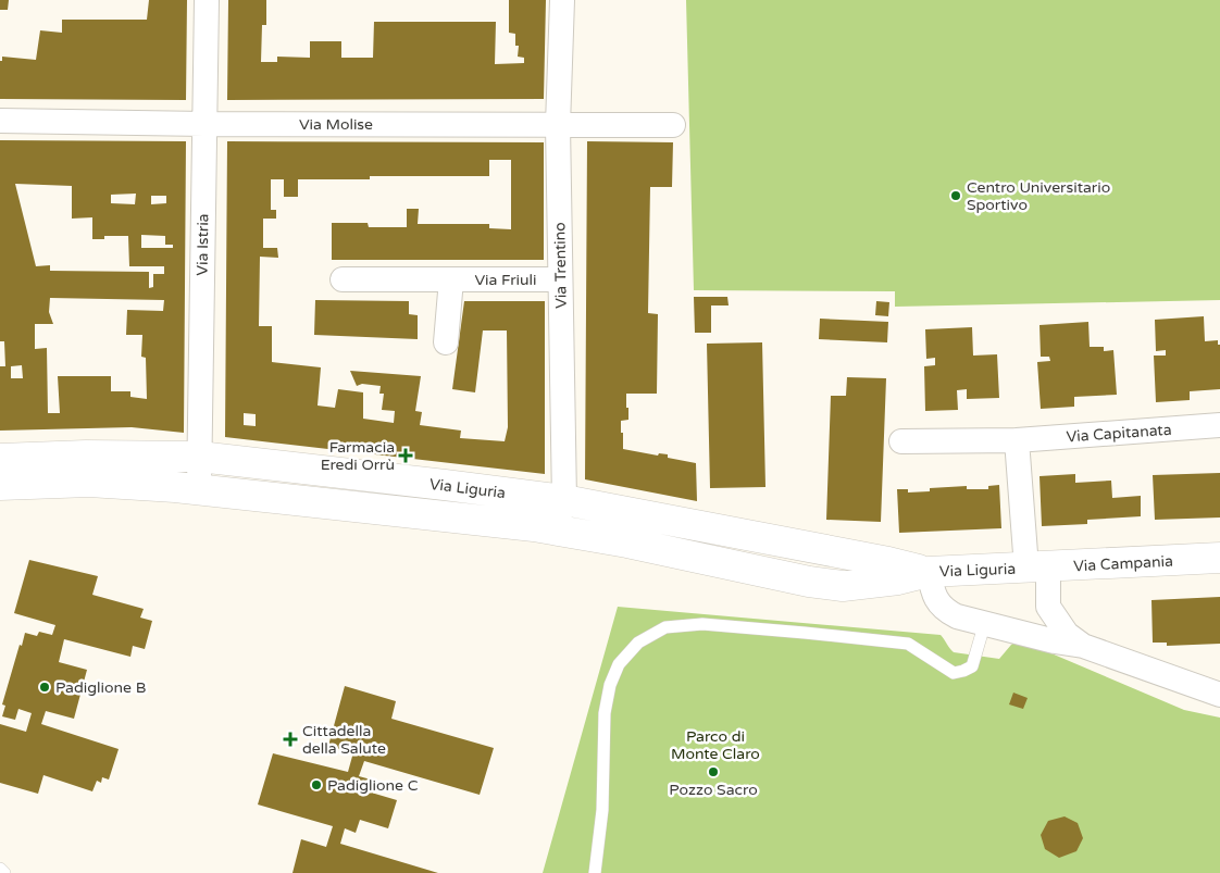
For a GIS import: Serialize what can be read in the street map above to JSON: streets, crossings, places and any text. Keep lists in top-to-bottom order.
{
  "streets": {
    "street": [
      "Via Molise",
      "Via Istria",
      "Via Trentino",
      "Via Friuli",
      "Via Capitanata",
      "Via Liguria",
      "Via Campania"
    ]
  },
  "crossings": [
    ["Via Molise", "Via Istria"],
    ["Via Molise", "Via Trentino"],
    ["Via Istria", "Via Liguria"],
    ["Via Trentino", "Via Friuli"],
    ["Via Trentino", "Via Liguria"],
    ["Via Liguria", "Via Campania"]
  ],
  "parks": ["Parco di Monte Claro"],
  "places": {
    "other": [
      "Centro Universitario Sportivo",
      "Padiglione B",
      "Pozzo Sacro",
      "Padiglione C"
    ],
    "health": ["Farmacia Eredi Orrù", "Cittadella della Salute"]
  }
}
